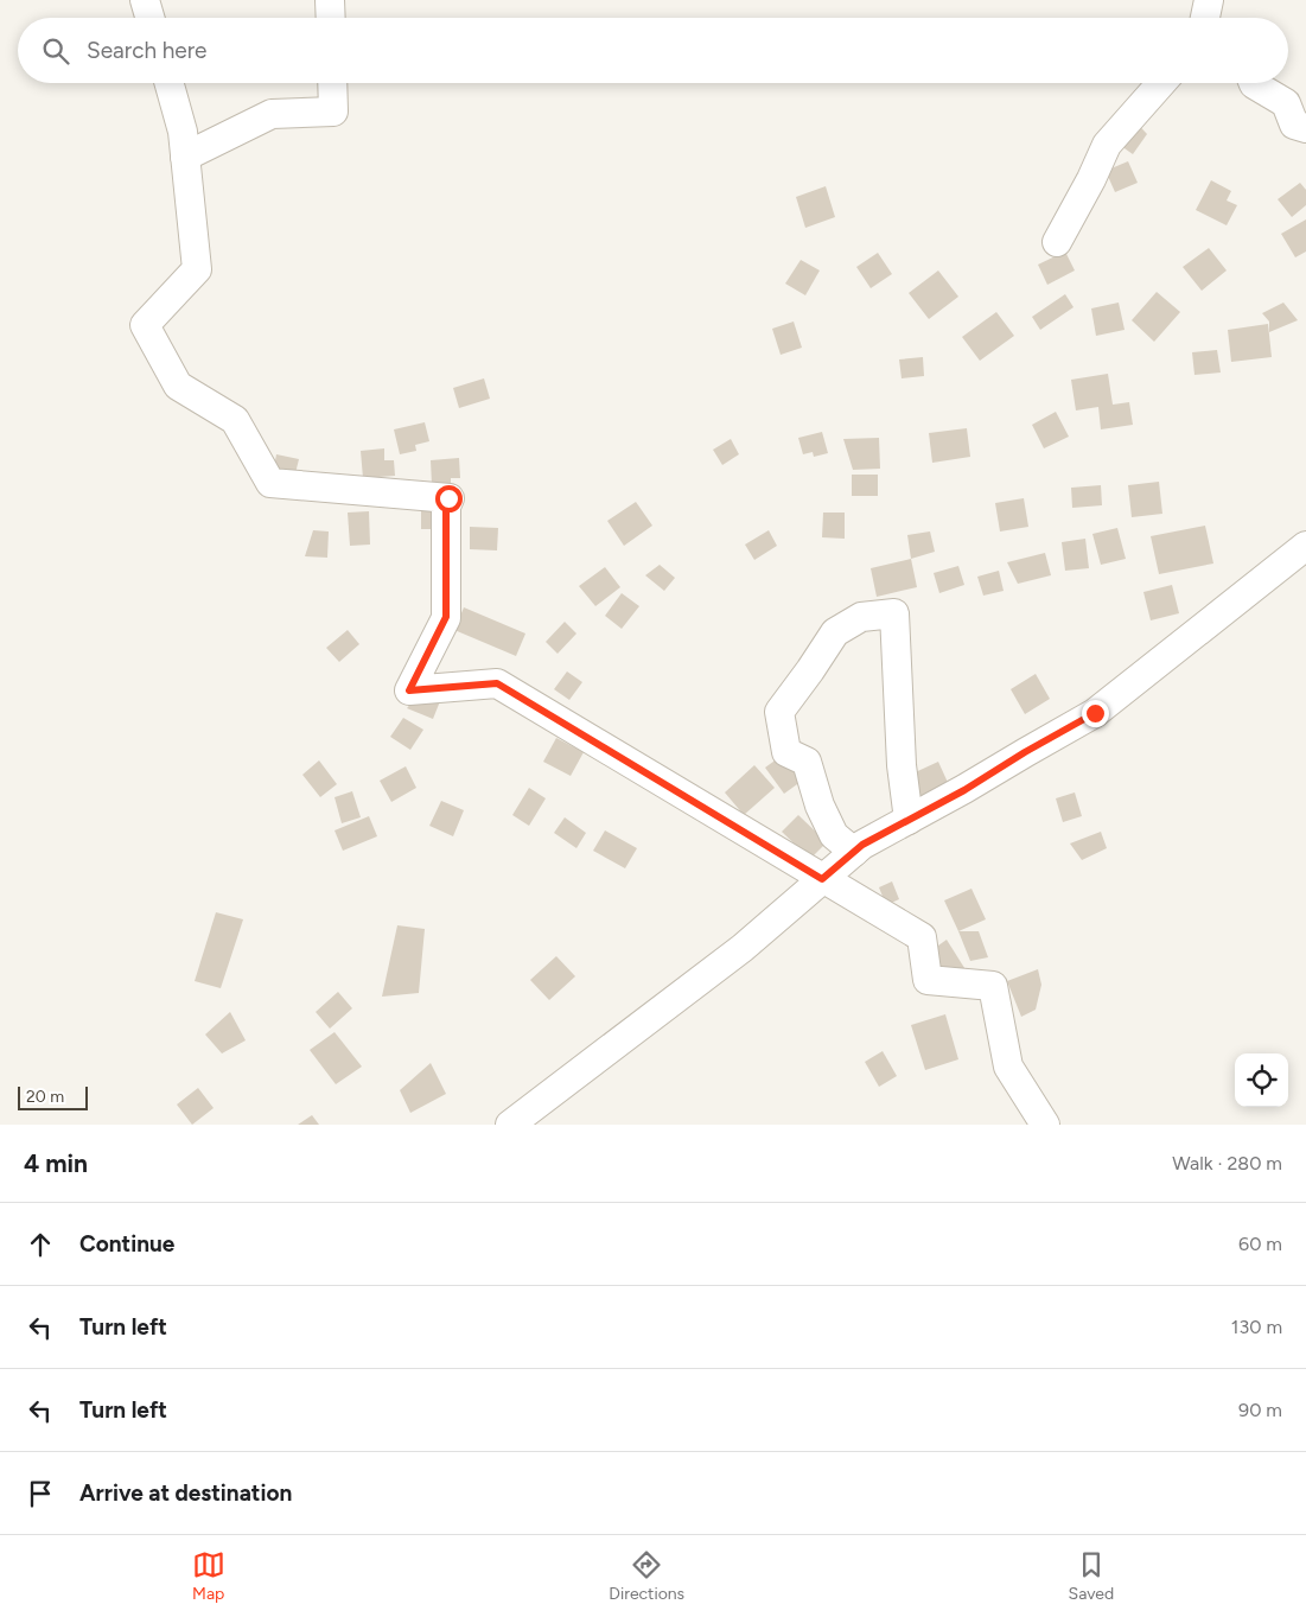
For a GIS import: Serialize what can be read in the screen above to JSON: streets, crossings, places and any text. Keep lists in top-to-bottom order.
{
  "scale_bar": "20 m",
  "page": {
    "search": "Search here",
    "scale": "20 m",
    "heading": ["4 min", "Walk · 280 m"],
    "list": [
      ["Continue", "60 m"],
      ["Turn left", "130 m"],
      ["Turn left", "90 m"],
      "Arrive at destination"
    ],
    "nav": ["Map", "Directions", "Saved"]
  }
}
